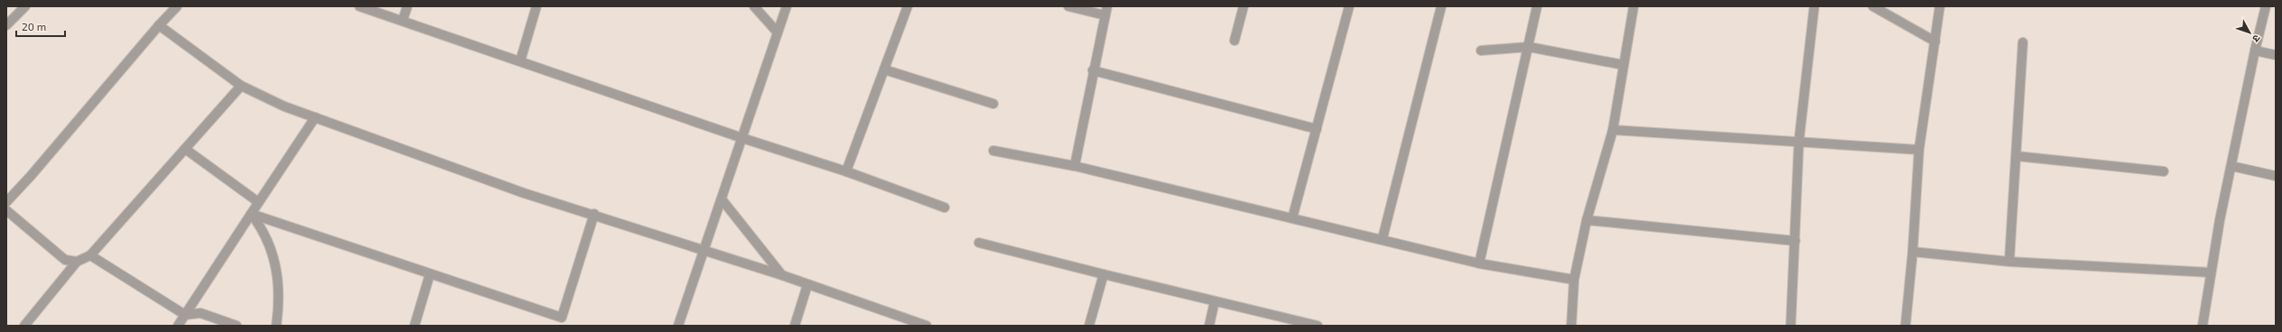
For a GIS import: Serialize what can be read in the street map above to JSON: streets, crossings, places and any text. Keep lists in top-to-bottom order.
{
  "scale_bar": "20 m",
  "north": "bottom right"
}
